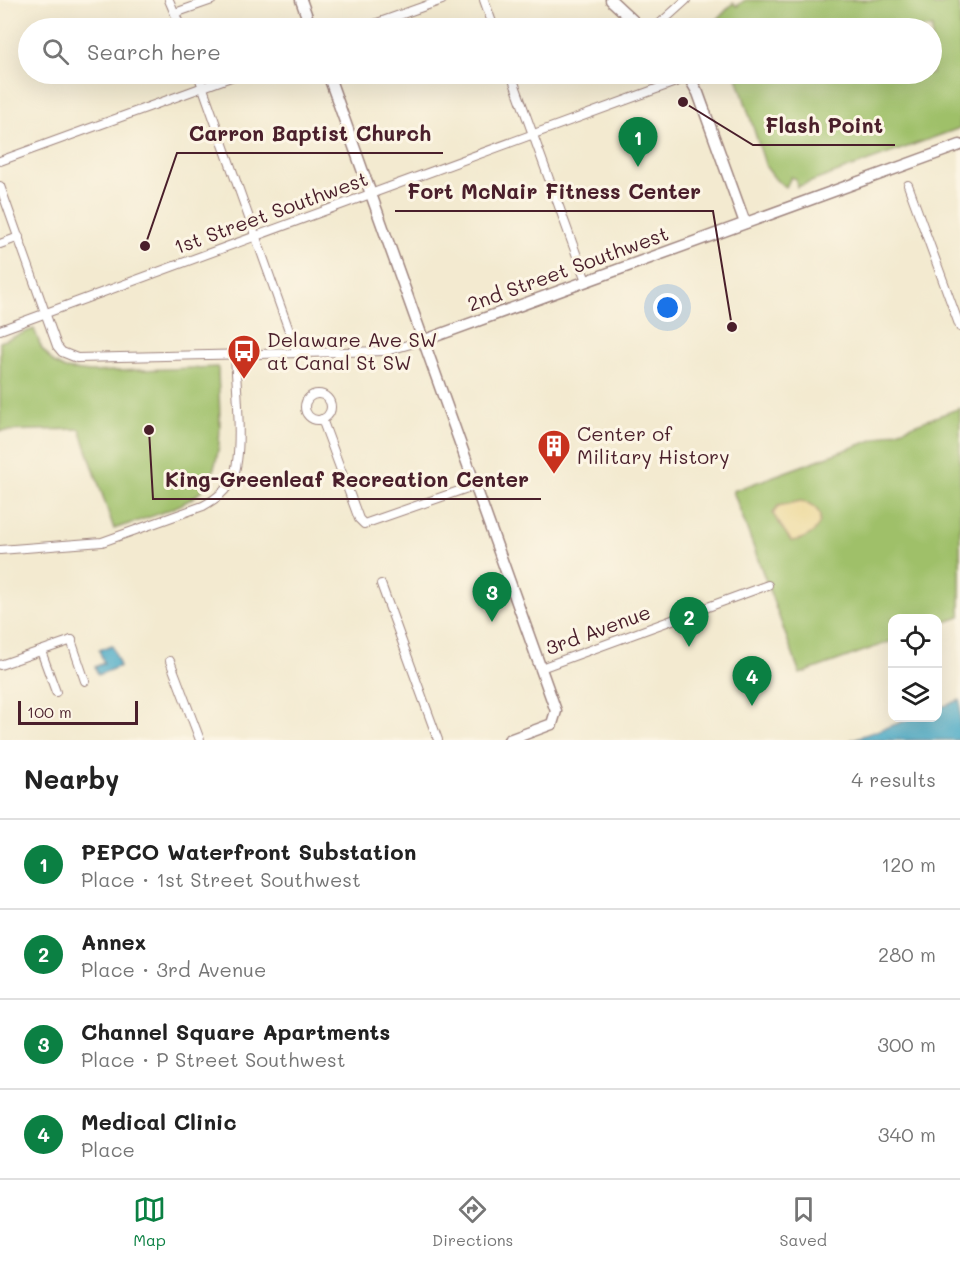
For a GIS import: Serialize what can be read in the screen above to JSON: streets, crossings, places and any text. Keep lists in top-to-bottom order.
{
  "streets": {
    "street": ["1st Street Southwest", "2nd Street Southwest", "3rd Avenue"]
  },
  "places": {
    "other": [
      "Flash Point",
      "Carron Baptist Church",
      "Fort McNair Fitness Center",
      "King-Greenleaf Recreation Center"
    ],
    "bus stop": ["Delaware Ave SW at Canal St SW"],
    "building": ["Center of Military History"]
  },
  "scale_bar": "100 m",
  "page": {
    "search": "Search here",
    "pins": [
      "1",
      "3",
      "2",
      "4"
    ],
    "scale": "100 m",
    "heading": ["Nearby", "4 results"],
    "list": [
      {
        "mark": "1",
        "name": "PEPCO Waterfront Substation",
        "note": "Place · 1st Street Southwest",
        "value": "120 m"
      },
      {
        "mark": "2",
        "name": "Annex",
        "note": "Place · 3rd Avenue",
        "value": "280 m"
      },
      {
        "mark": "3",
        "name": "Channel Square Apartments",
        "note": "Place · P Street Southwest",
        "value": "300 m"
      },
      {
        "mark": "4",
        "name": "Medical Clinic",
        "note": "Place",
        "value": "340 m"
      }
    ],
    "nav": ["Map", "Directions", "Saved"]
  }
}
